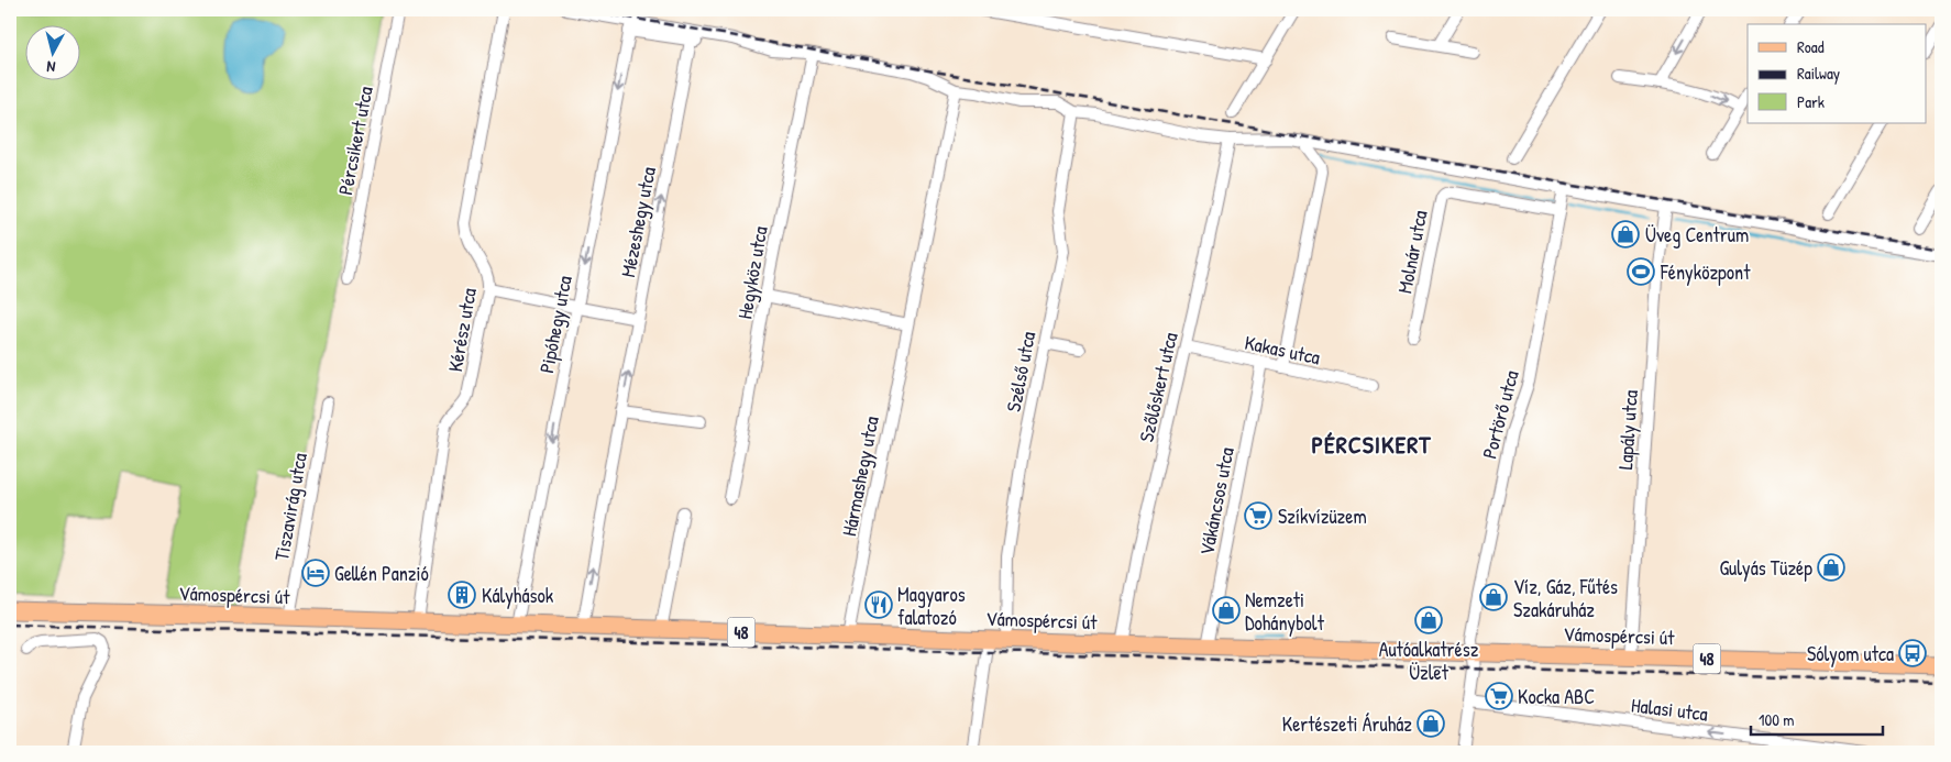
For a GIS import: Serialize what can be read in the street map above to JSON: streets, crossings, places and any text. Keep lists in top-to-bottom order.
{
  "streets": {
    "main road": ["Vámospércsi út", "48"],
    "street": [
      "Pércsikert utca",
      "Mézeshegy utca",
      "Molnár utca",
      "Hegyköz utca",
      "Pipóhegy utca",
      "Kérész utca",
      "Kakas utca",
      "Szélső utca",
      "Szőlőskert utca",
      "Portörő utca",
      "Lapály utca",
      "Hármashegy utca",
      "Vákáncsos utca",
      "Tiszavirág utca",
      "Halasi utca"
    ]
  },
  "crossings": [
    ["Mézeshegy utca", "Vámospércsi út"],
    ["Molnár utca", "Portörő utca"],
    ["Pipóhegy utca", "Vámospércsi út"],
    ["Kérész utca", "Vámospércsi út"],
    ["Kakas utca", "Szőlőskert utca"],
    ["Kakas utca", "Vákáncsos utca"],
    ["Szélső utca", "Vámospércsi út"],
    ["Szőlőskert utca", "Vámospércsi út"],
    ["Portörő utca", "Vámospércsi út"],
    ["Portörő utca", "Halasi utca"],
    ["Lapály utca", "Vámospércsi út"],
    ["Hármashegy utca", "Vámospércsi út"],
    ["Vákáncsos utca", "Vámospércsi út"],
    ["Tiszavirág utca", "Vámospércsi út"]
  ],
  "one_way": ["Mézeshegy utca", "Pipóhegy utca", "Halasi utca"],
  "districts": ["PÉRCSIKERT"],
  "places": {
    "shop": [
      "Üveg Centrum",
      "Gulyás Tüzép",
      "Víz, Gáz, Fűtés Szakáruház",
      "Nemzeti Dohánybolt",
      "Autóalkatrész Üzlet",
      "Kertészeti Áruház"
    ],
    "sports": ["Fényközpont"],
    "supermarket": ["Szíkvízüzem", "Kocka ABC"],
    "hotel": ["Gellén Panzió"],
    "building": ["Kályhások"],
    "restaurant": ["Magyaros falatozó"],
    "bus stop": ["Sólyom utca"]
  },
  "legend": ["Road", "Railway", "Park"],
  "scale_bar": "100 m",
  "north": "bottom"
}
